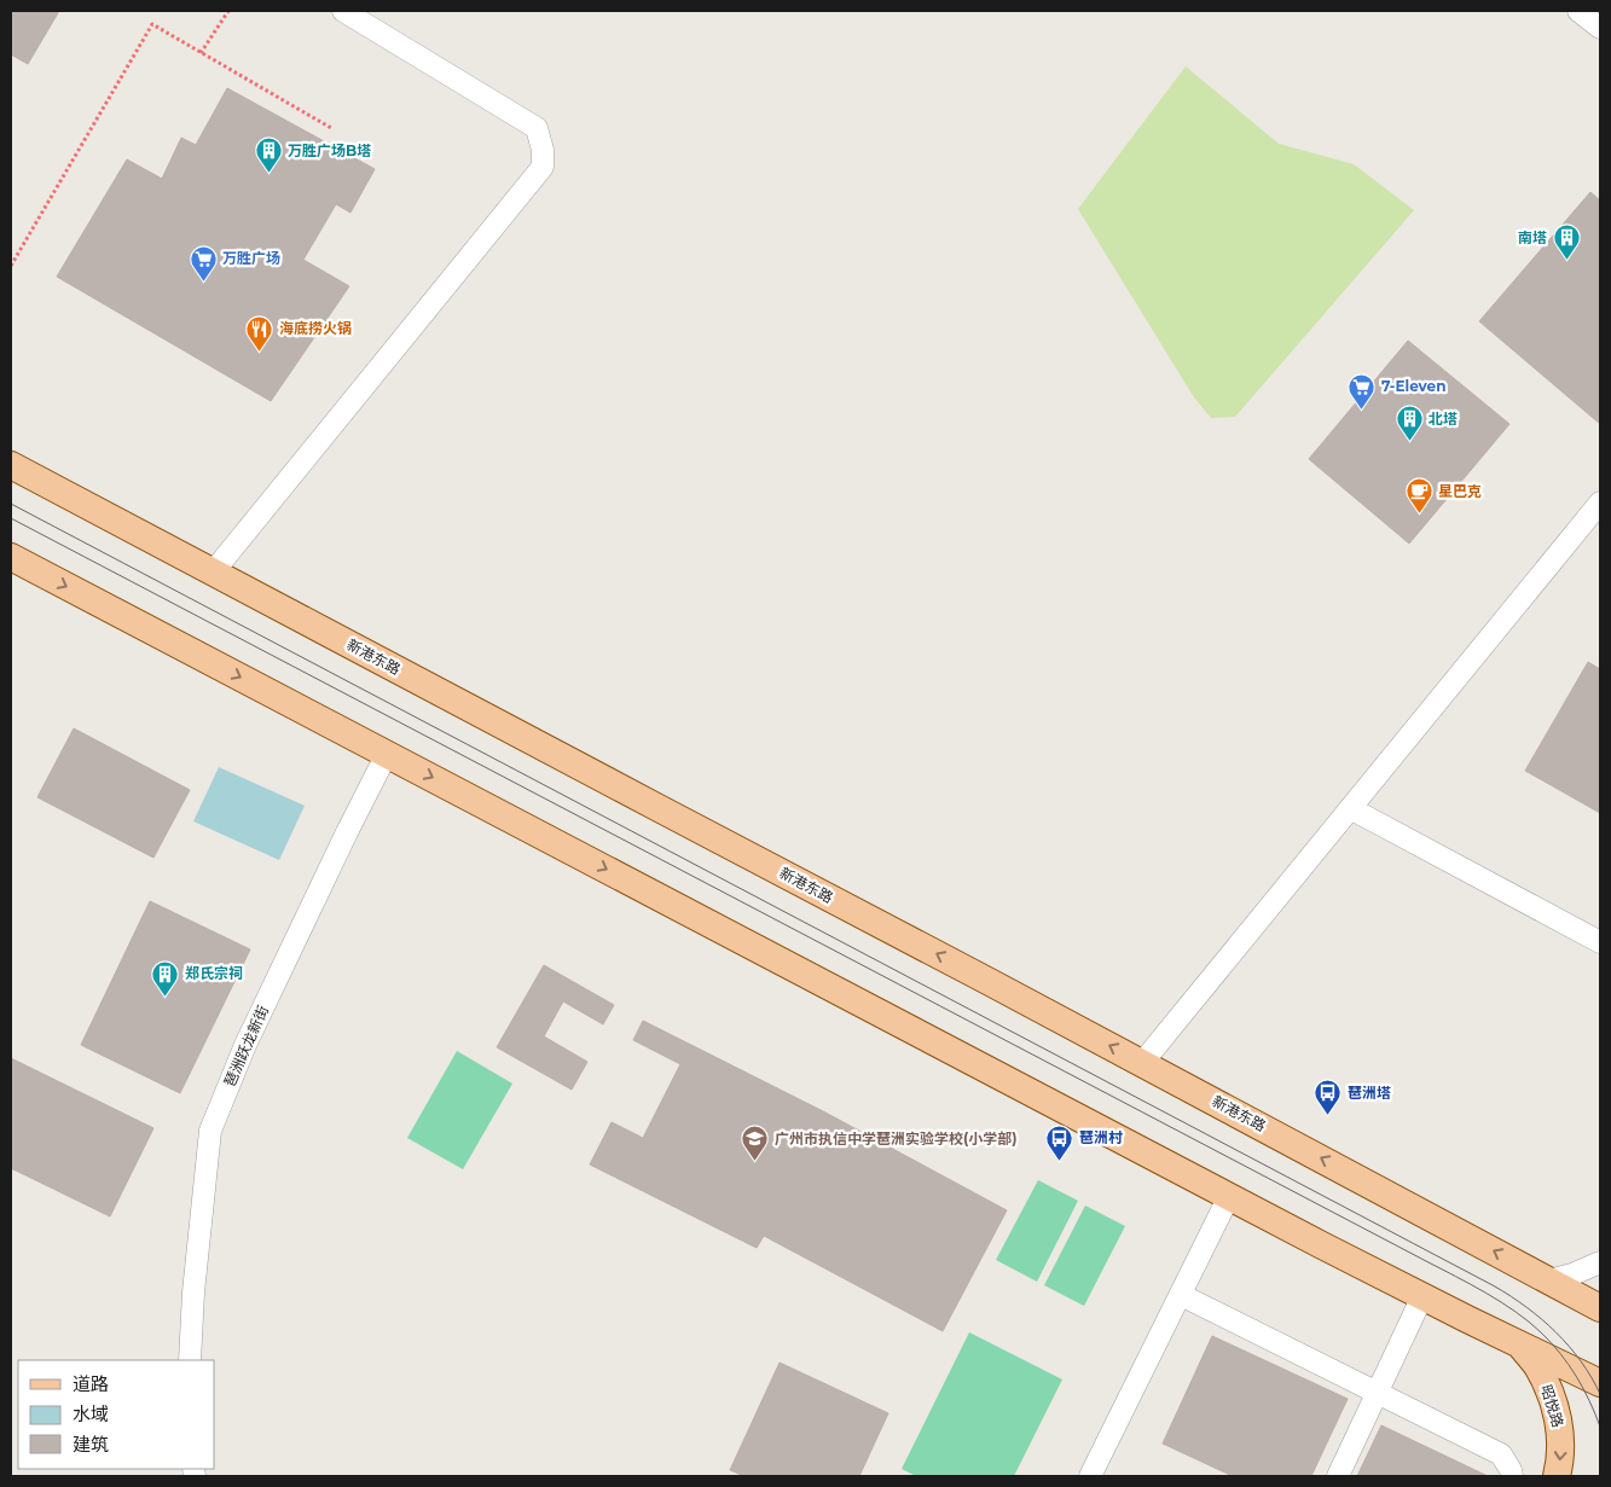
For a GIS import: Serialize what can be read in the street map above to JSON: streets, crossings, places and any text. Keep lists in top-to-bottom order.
{
  "streets": {
    "main road": ["新港东路", "昭悦路"],
    "street": ["琶洲跃龙新街"]
  },
  "one_way": ["昭悦路"],
  "places": {
    "building": [
      "万胜广场B塔",
      "南塔",
      "北塔",
      "郑氏宗祠"
    ],
    "supermarket": ["万胜广场", "7-Eleven"],
    "restaurant": ["海底捞火锅"],
    "cafe": ["星巴克"],
    "bus stop": ["琶洲塔", "琶洲村"],
    "school or university": ["广州市执信中学琶洲实验学校(小学部)"]
  },
  "legend": ["道路", "水域", "建筑"]
}
